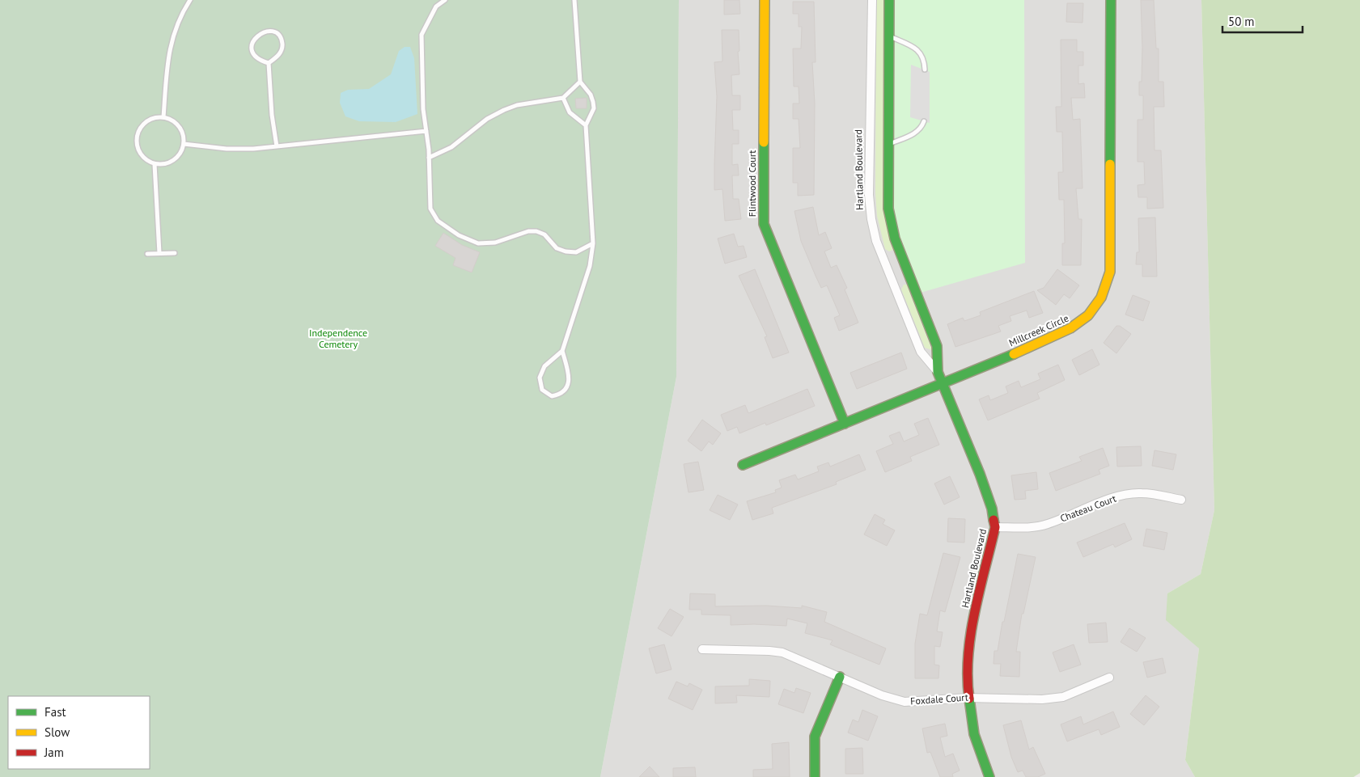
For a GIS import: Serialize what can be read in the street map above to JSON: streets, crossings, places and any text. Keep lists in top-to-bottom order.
{
  "streets": {
    "street": [
      "Hartland Boulevard",
      "Flintwood Court",
      "Millcreek Circle",
      "Chateau Court",
      "Foxdale Court"
    ]
  },
  "crossings": [
    ["Hartland Boulevard", "Millcreek Circle"],
    ["Hartland Boulevard", "Chateau Court"],
    ["Hartland Boulevard", "Foxdale Court"],
    ["Flintwood Court", "Millcreek Circle"]
  ],
  "parks": ["Independence Cemetery"],
  "legend": ["Fast", "Slow", "Jam"],
  "scale_bar": "50 m"
}
